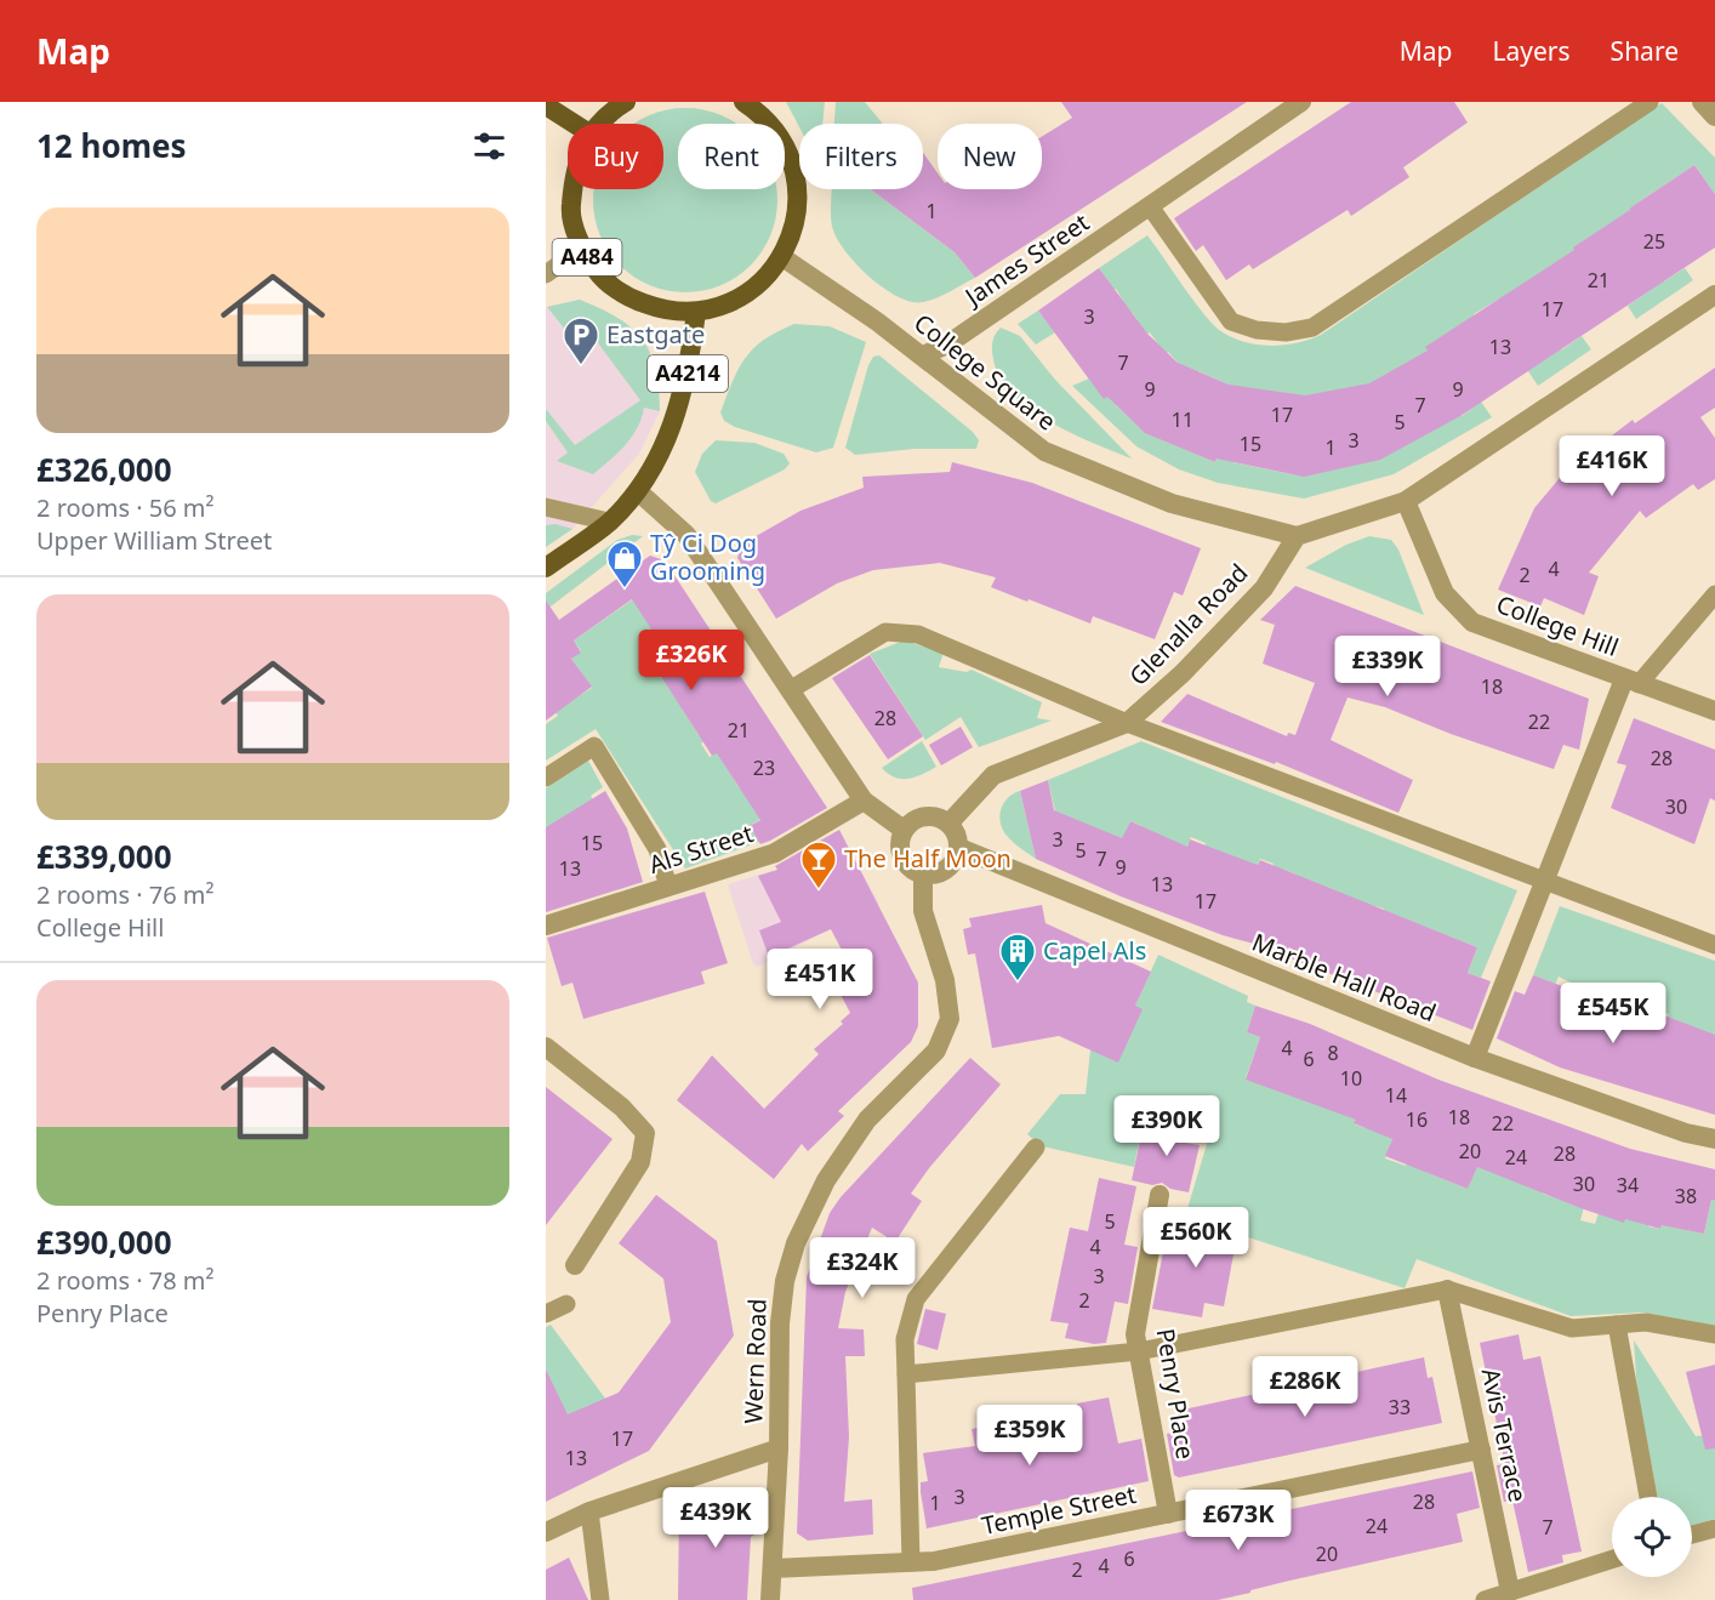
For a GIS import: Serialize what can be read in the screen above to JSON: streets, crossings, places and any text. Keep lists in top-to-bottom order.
{
  "streets": {
    "main road": ["A484", "A4214"],
    "street": [
      "James Street",
      "College Square",
      "Glenalla Road",
      "College Hill",
      "Als Street",
      "Marble Hall Road",
      "Wern Road",
      "Penry Place",
      "Avis Terrace",
      "Temple Street"
    ]
  },
  "crossings": [
    ["A484", "College Square"],
    ["A484", "A4214"],
    ["James Street", "College Square"],
    ["College Square", "Glenalla Road"],
    ["Glenalla Road", "Marble Hall Road"],
    ["Glenalla Road", "Wern Road"],
    ["Marble Hall Road", "Wern Road"],
    ["Wern Road", "Temple Street"],
    ["Penry Place", "Temple Street"],
    ["Avis Terrace", "Temple Street"]
  ],
  "places": {
    "parking": ["Eastgate"],
    "shop": ["Tŷ Ci Dog Grooming"],
    "bar": ["The Half Moon"],
    "building": ["Capel Als"]
  },
  "house_numbers": [
    "1",
    "25",
    "21",
    "17",
    "3",
    "13",
    "7",
    "9",
    "9",
    "7",
    "17",
    "11",
    "5",
    "3",
    "15",
    "1",
    "4",
    "2",
    "18",
    "28",
    "22",
    "21",
    "28",
    "23",
    "30",
    "3",
    "15",
    "5",
    "7",
    "9",
    "13",
    "13",
    "17",
    "4",
    "8",
    "6",
    "10",
    "14",
    "18",
    "16",
    "22",
    "20",
    "28",
    "24",
    "30",
    "34",
    "38",
    "5",
    "4",
    "3",
    "2",
    "33",
    "17",
    "13",
    "3",
    "28",
    "1",
    "24",
    "7",
    "20",
    "6",
    "4",
    "2"
  ],
  "page": {
    "header": "Map",
    "nav": ["Map", "Layers", "Share"],
    "heading": "12 homes",
    "chip": [
      "Buy",
      "Rent",
      "Filters",
      "New"
    ],
    "list": [
      {
        "name": "£326,000",
        "note": "2 rooms · 56 m² · Upper William Street"
      },
      {
        "name": "£339,000",
        "note": "2 rooms · 76 m² · College Hill"
      },
      {
        "name": "£390,000",
        "note": "2 rooms · 78 m² · Penry Place"
      }
    ],
    "price": [
      "£416K",
      "£326K",
      "£339K",
      "£451K",
      "£545K",
      "£390K",
      "£560K",
      "£324K",
      "£286K",
      "£359K",
      "£439K",
      "£673K"
    ]
  }
}
